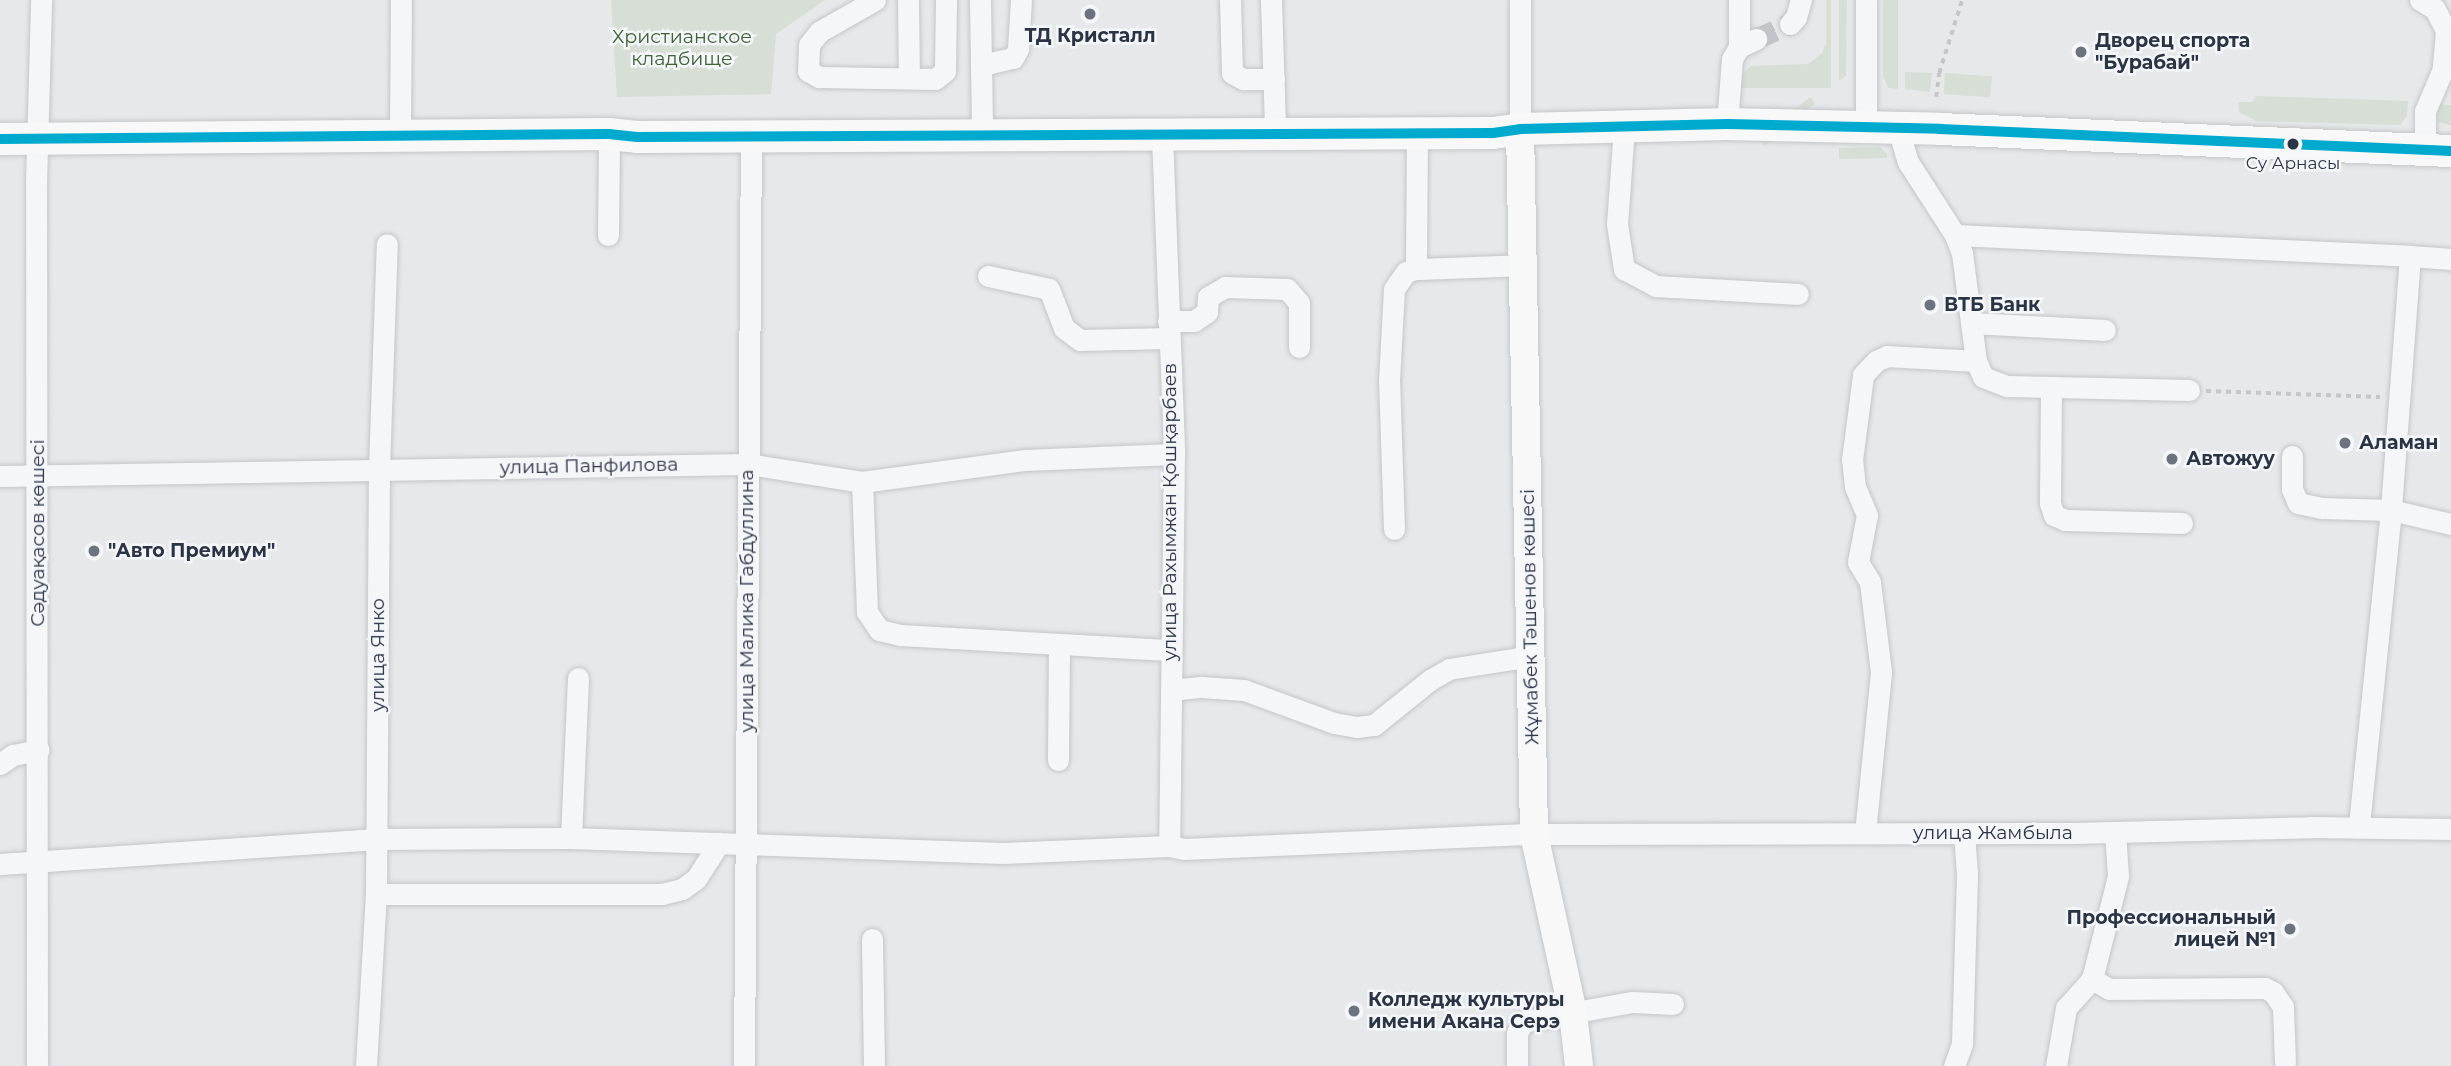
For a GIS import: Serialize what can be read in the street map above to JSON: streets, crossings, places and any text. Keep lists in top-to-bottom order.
{
  "streets": {
    "main road": ["Жұмабек Тәшенов көшесі"],
    "street": [
      "улица Панфилова",
      "улица Рахымжан Қошқарбаев",
      "Сәдуақасов көшесі",
      "улица Малика Габдуллина",
      "улица Янко",
      "улица Жамбыла"
    ]
  },
  "crossings": [
    ["улица Панфилова", "улица Рахымжан Қошқарбаев"],
    ["улица Панфилова", "Сәдуақасов көшесі"],
    ["улица Панфилова", "улица Малика Габдуллина"],
    ["улица Панфилова", "улица Янко"],
    ["улица Рахымжан Қошқарбаев", "улица Жамбыла"],
    ["Сәдуақасов көшесі", "улица Жамбыла"],
    ["улица Малика Габдуллина", "улица Жамбыла"],
    ["Жұмабек Тәшенов көшесі", "улица Жамбыла"],
    ["улица Янко", "улица Жамбыла"]
  ],
  "parks": ["Христианское кладбище"],
  "places": [
    "ТД Кристалл",
    "Дворец спорта \"Бурабай\"",
    "Су Арнасы",
    "ВТБ Банк",
    "Аламан",
    "Автожуу",
    "\"Авто Премиум\"",
    "Профессиональный лицей №1",
    "Колледж культуры имени Акана Серэ"
  ]
}
